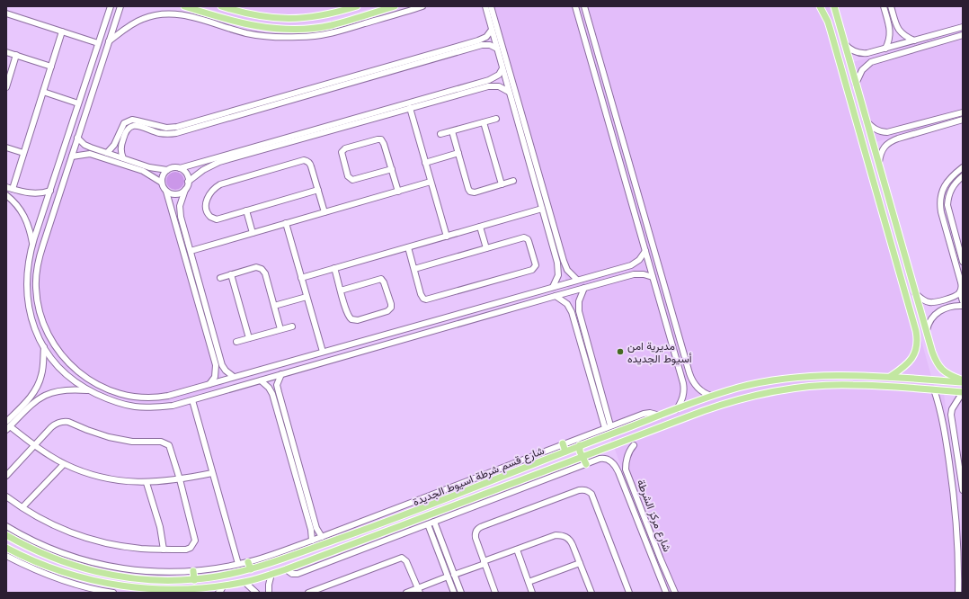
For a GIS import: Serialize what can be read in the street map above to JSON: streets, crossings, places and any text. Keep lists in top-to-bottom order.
{
  "streets": {
    "main road": ["شارع قسم شرطة اسيوط الجديدة"],
    "street": ["شارع مركز الشرطة"]
  },
  "places": ["مديرية امن أسيوط الجديده"]
}
